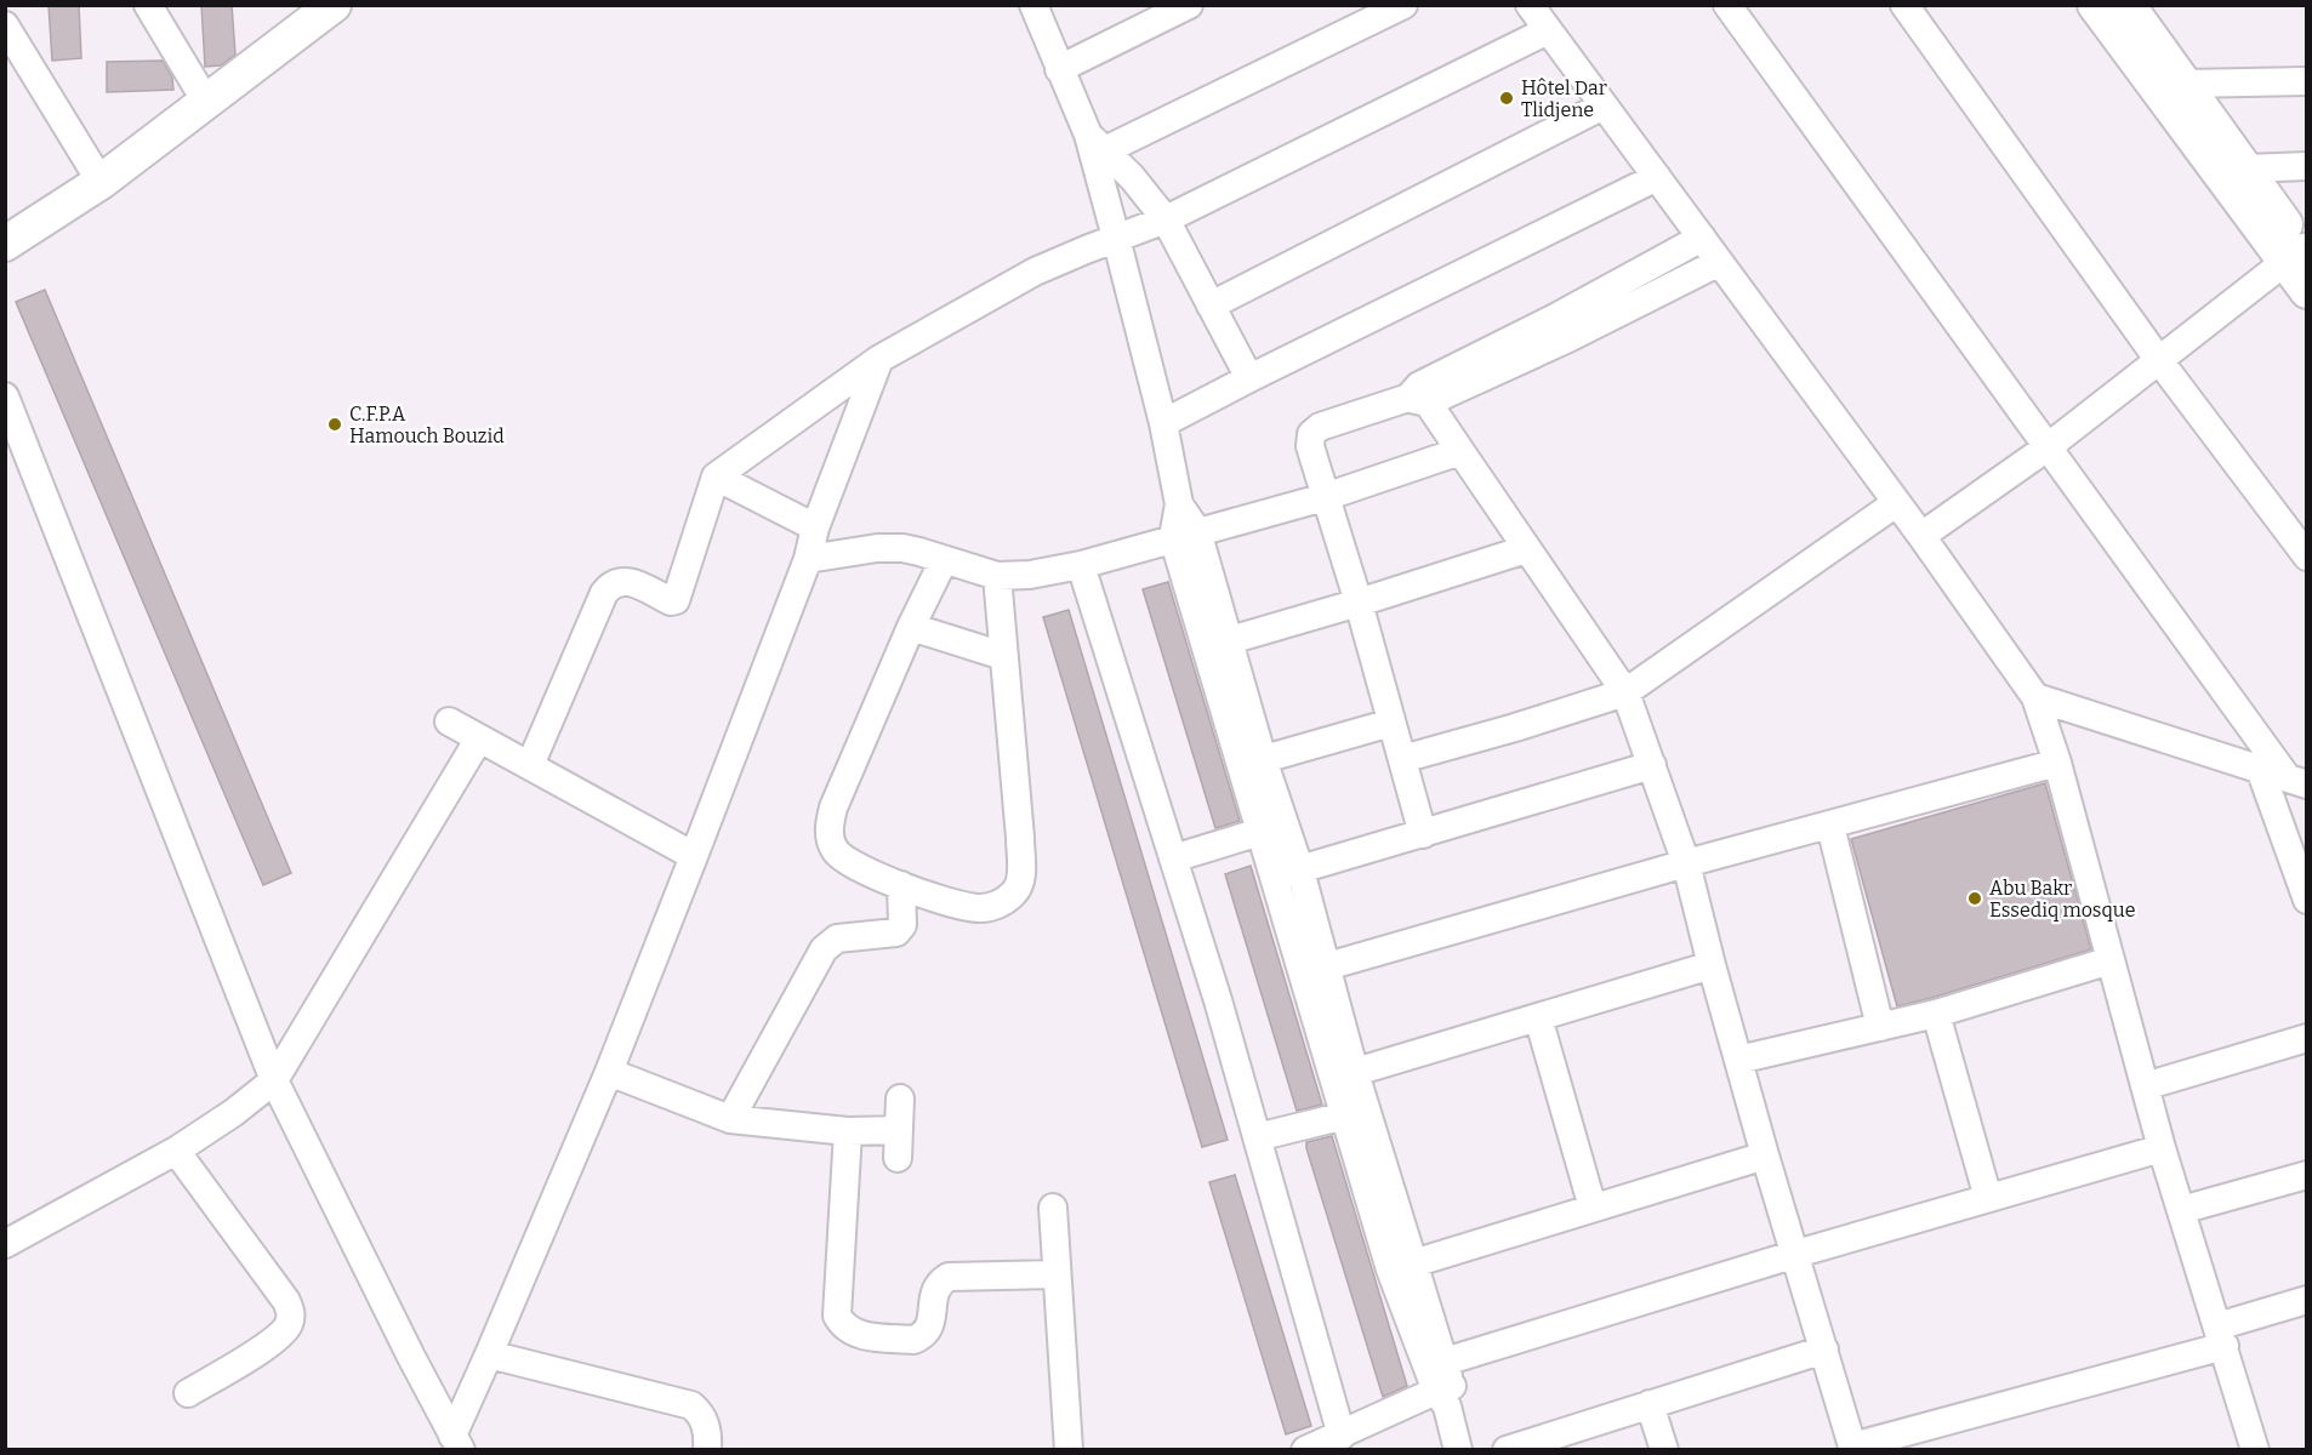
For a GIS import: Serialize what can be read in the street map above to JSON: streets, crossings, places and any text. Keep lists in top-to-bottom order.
{
  "places": ["Hôtel Dar Tlidjene", "C.F.P.A Hamouch Bouzid", "Abu Bakr Essediq mosque"]
}
